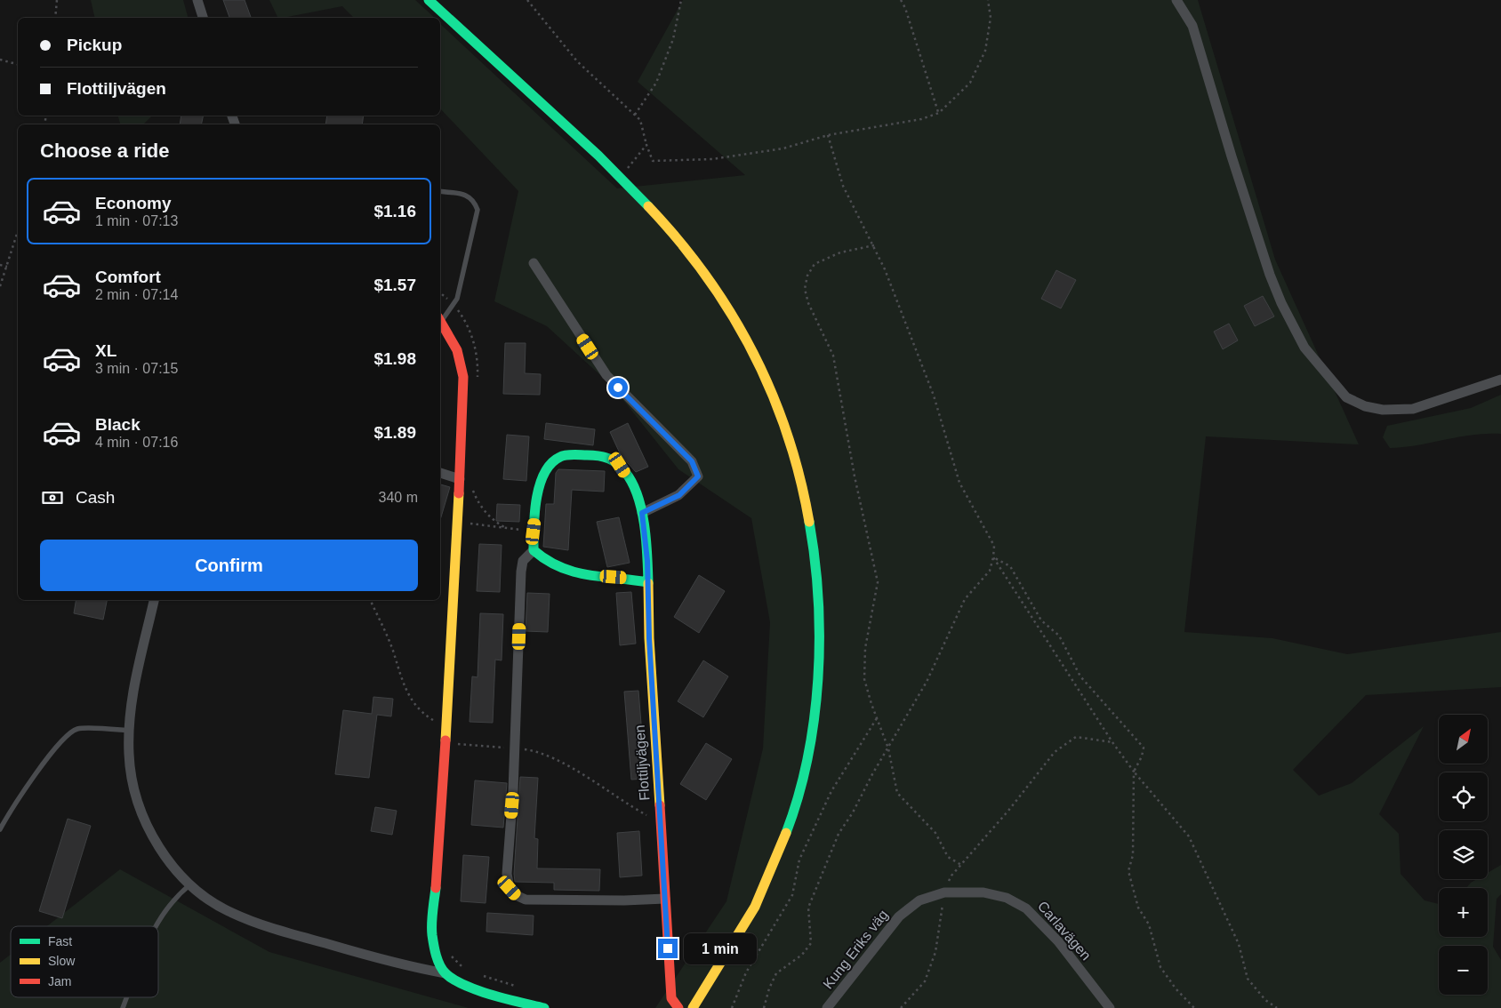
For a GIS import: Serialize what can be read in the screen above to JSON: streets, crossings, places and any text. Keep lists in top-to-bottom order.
{
  "streets": {
    "street": ["Flottiljvägen", "Carlavägen", "Kung Eriks väg"]
  },
  "crossings": [
    ["Carlavägen", "Kung Eriks väg"]
  ],
  "legend": ["Fast", "Slow", "Jam"],
  "north": "top right",
  "page": {
    "banner": ["Pickup", "Flottiljvägen"],
    "heading": "Choose a ride",
    "list": [
      {
        "name": "Economy",
        "note": "1 min · 07:13",
        "value": "$1.16"
      },
      {
        "name": "Comfort",
        "note": "2 min · 07:14",
        "value": "$1.57"
      },
      {
        "name": "XL",
        "note": "3 min · 07:15",
        "value": "$1.98"
      },
      {
        "name": "Black",
        "note": "4 min · 07:16",
        "value": "$1.89"
      }
    ],
    "pay": ["Cash", "340 m"],
    "buttons": "Confirm",
    "map_buttons": ["+", "−"],
    "bubble": "1 min"
  }
}
